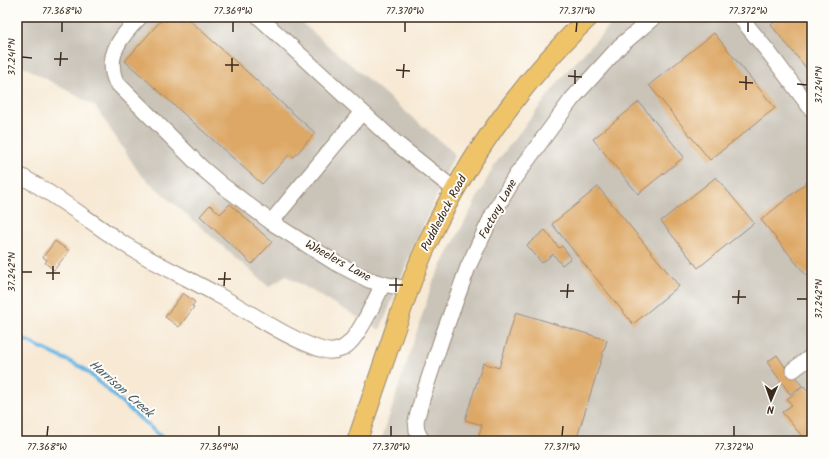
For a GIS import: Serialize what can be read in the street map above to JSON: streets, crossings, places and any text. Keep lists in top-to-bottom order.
{
  "streets": {
    "main road": ["Puddledock Road"],
    "street": ["Factory Lane", "Wheelers Lane"]
  },
  "crossings": [
    ["Puddledock Road", "Wheelers Lane"]
  ],
  "water": ["Harrison Creek"],
  "north": "bottom",
  "coordinates": [
    "77.368°W",
    "77.369°W",
    "77.370°W",
    "77.371°W",
    "77.372°W",
    "37.241°N",
    "37.242°N"
  ]
}
